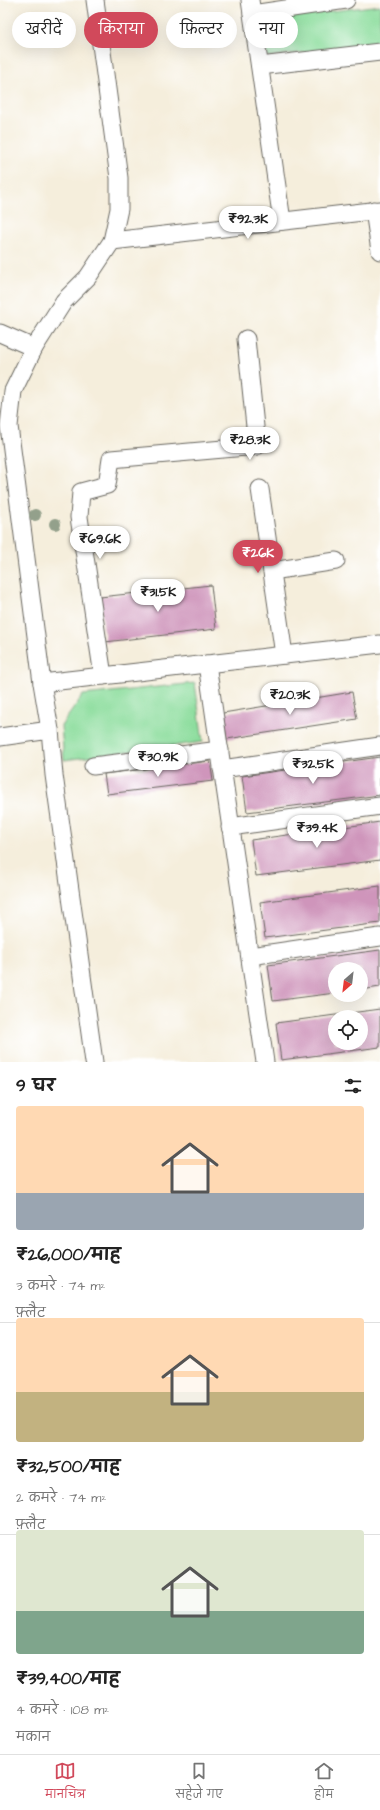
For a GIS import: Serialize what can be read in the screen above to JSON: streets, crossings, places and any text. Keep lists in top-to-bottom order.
{
  "north": "bottom left",
  "page": {
    "chip": [
      "खरीदें",
      "किराया",
      "फ़िल्टर",
      "नया"
    ],
    "price": [
      "₹92.3K",
      "₹28.3K",
      "₹69.6K",
      "₹26K",
      "₹31.5K",
      "₹20.3K",
      "₹30.9K",
      "₹32.5K",
      "₹39.4K"
    ],
    "heading": "9 घर",
    "list": [
      {
        "name": "₹26,000/माह",
        "note": "3 कमरे · 74 m² · फ़्लैट"
      },
      {
        "name": "₹32,500/माह",
        "note": "2 कमरे · 74 m² · फ़्लैट"
      },
      {
        "name": "₹39,400/माह",
        "note": "4 कमरे · 108 m² · मकान"
      }
    ],
    "tabs": ["मानचित्र", "सहेजे गए", "होम"]
  }
}
